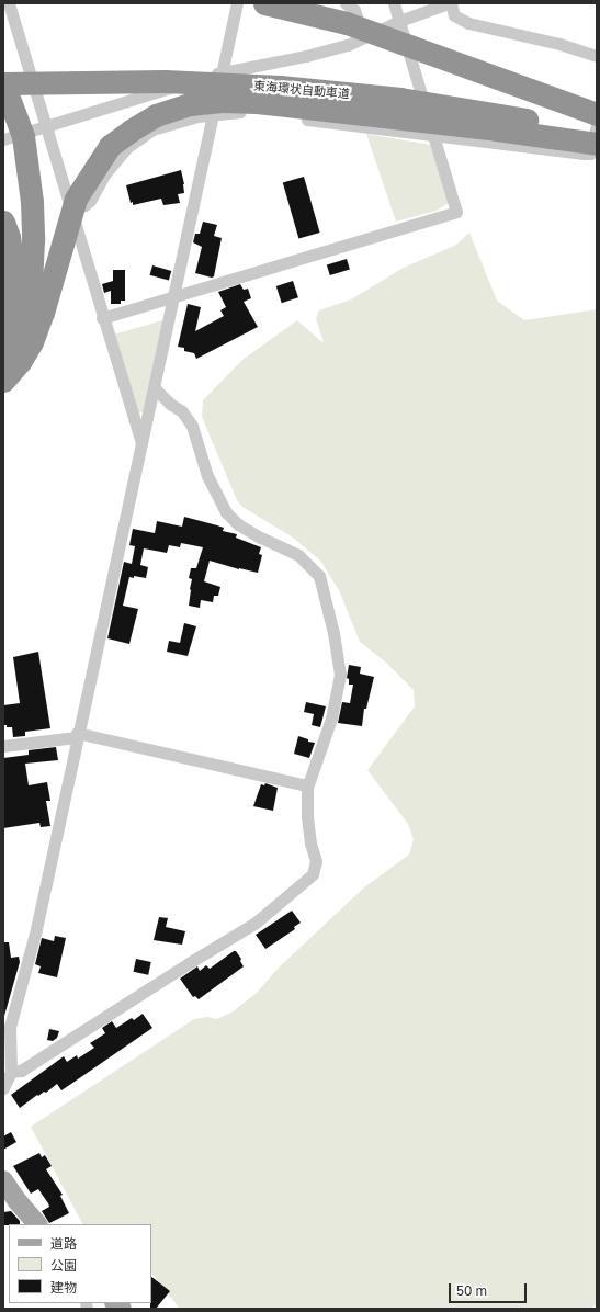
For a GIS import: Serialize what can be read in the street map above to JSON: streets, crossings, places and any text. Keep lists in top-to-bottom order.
{
  "streets": {
    "highway": ["東海環状自動車道"]
  },
  "legend": ["道路", "公園", "建物"],
  "scale_bar": "50 m"
}
